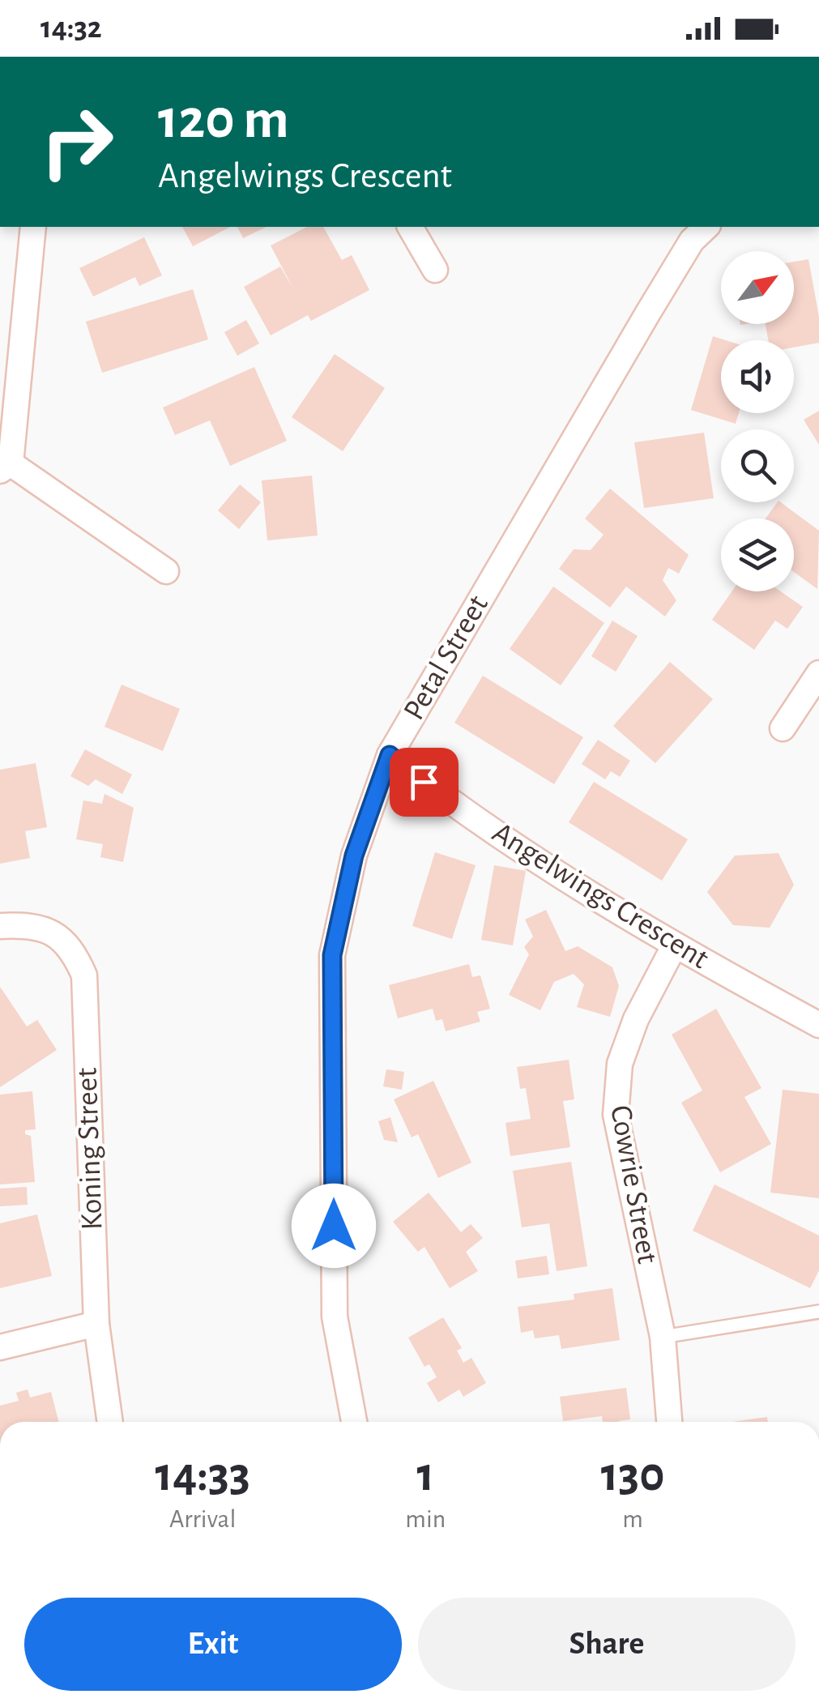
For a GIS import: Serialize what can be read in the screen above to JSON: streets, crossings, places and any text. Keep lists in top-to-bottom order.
{
  "streets": {
    "street": [
      "Petal Street",
      "Angelwings Crescent",
      "Koning Street",
      "Cowrie Street"
    ]
  },
  "crossings": [
    ["Petal Street", "Angelwings Crescent"],
    ["Angelwings Crescent", "Cowrie Street"]
  ],
  "north": "top right",
  "page": {
    "status": "14:32",
    "turn": ["120 m", "Angelwings Crescent"],
    "eta": [
      "14:33",
      "Arrival",
      "1",
      "min",
      "130",
      "m"
    ],
    "buttons": ["Exit", "Share"]
  }
}
